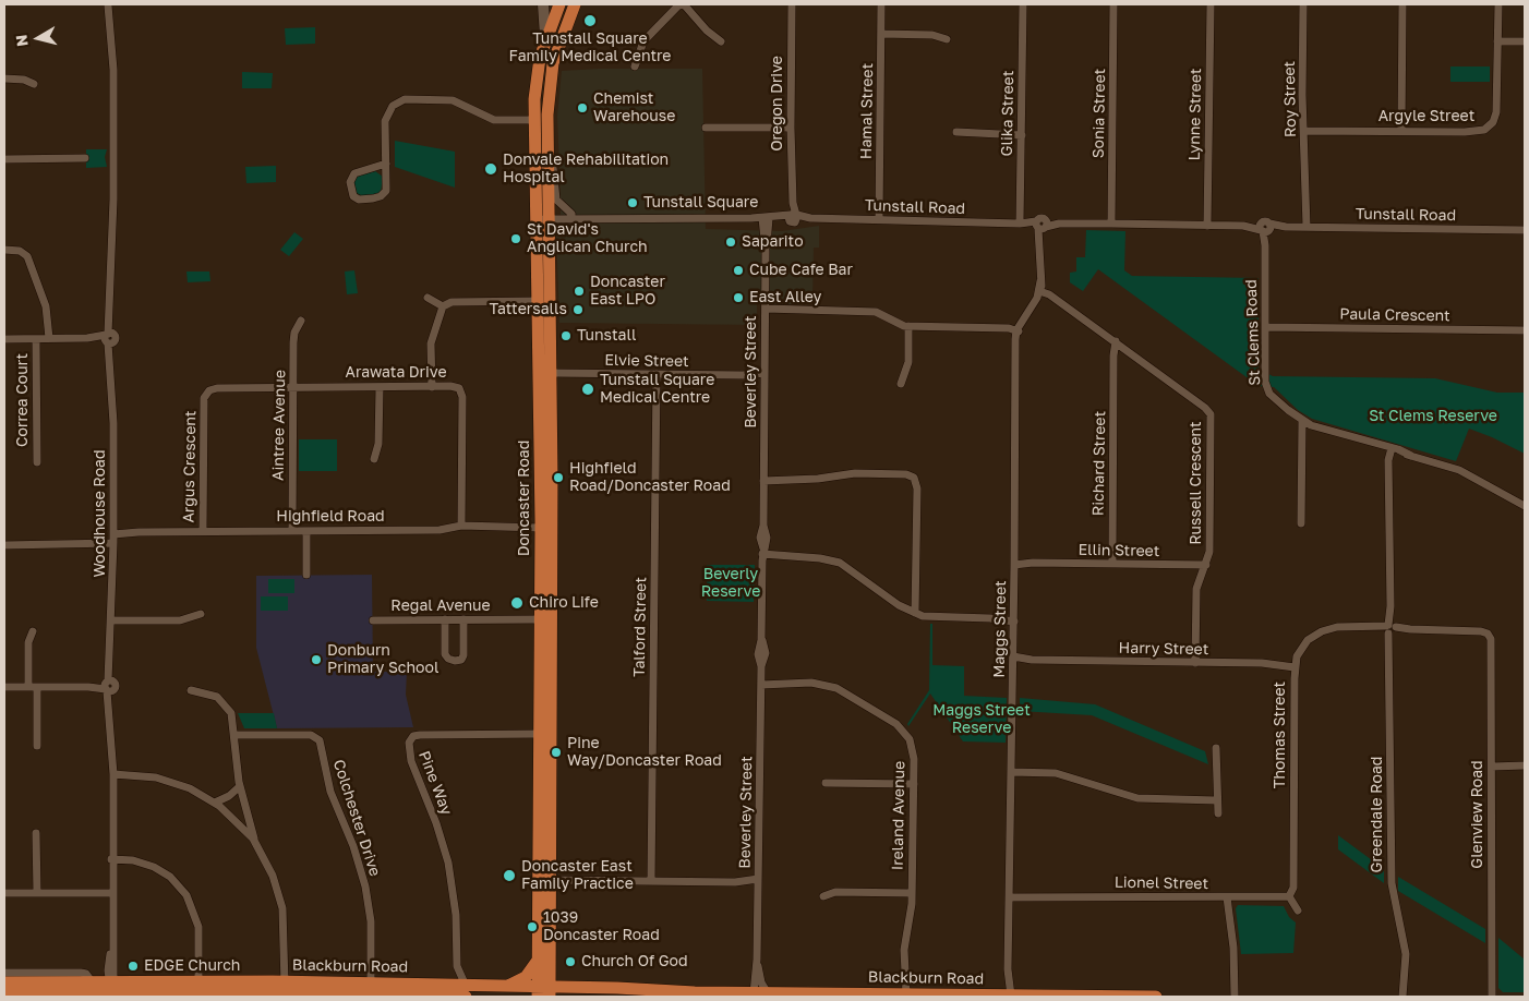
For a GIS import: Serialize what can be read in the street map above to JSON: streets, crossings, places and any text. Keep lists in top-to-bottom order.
{
  "streets": {
    "main road": ["Doncaster Road", "Blackburn Road"],
    "street": [
      "Roy Street",
      "Oregon Drive",
      "Hamal Street",
      "Glika Street",
      "Sonia Street",
      "Lynne Street",
      "Argyle Street",
      "Tunstall Road",
      "Paula Crescent",
      "St Clems Road",
      "Elvie Street",
      "Beverley Street",
      "Arawata Drive",
      "Correa Court",
      "Aintree Avenue",
      "Richard Street",
      "Argus Crescent",
      "Russell Crescent",
      "Woodhouse Road",
      "Highfield Road",
      "Ellin Street",
      "Regal Avenue",
      "Talford Street",
      "Maggs Street",
      "Harry Street",
      "Thomas Street",
      "Pine Way",
      "Greendale Road",
      "Glenview Road",
      "Ireland Avenue",
      "Colchester Drive",
      "Lionel Street"
    ]
  },
  "crossings": [
    ["Roy Street", "Argyle Street"],
    ["Roy Street", "Tunstall Road"],
    ["Oregon Drive", "Tunstall Road"],
    ["Hamal Street", "Tunstall Road"],
    ["Glika Street", "Tunstall Road"],
    ["Sonia Street", "Tunstall Road"],
    ["Lynne Street", "Tunstall Road"],
    ["Tunstall Road", "St Clems Road"],
    ["Tunstall Road", "Beverley Street"],
    ["Tunstall Road", "Doncaster Road"],
    ["Paula Crescent", "St Clems Road"],
    ["St Clems Road", "Greendale Road"],
    ["Elvie Street", "Beverley Street"],
    ["Elvie Street", "Doncaster Road"],
    ["Elvie Street", "Talford Street"],
    ["Beverley Street", "Ireland Avenue"],
    ["Beverley Street", "Blackburn Road"],
    ["Arawata Drive", "Aintree Avenue"],
    ["Arawata Drive", "Argus Crescent"],
    ["Arawata Drive", "Highfield Road"],
    ["Aintree Avenue", "Argus Crescent"],
    ["Aintree Avenue", "Highfield Road"],
    ["Richard Street", "Russell Crescent"],
    ["Richard Street", "Ellin Street"],
    ["Argus Crescent", "Highfield Road"],
    ["Russell Crescent", "Ellin Street"],
    ["Russell Crescent", "Harry Street"],
    ["Doncaster Road", "Highfield Road"],
    ["Doncaster Road", "Regal Avenue"],
    ["Doncaster Road", "Pine Way"],
    ["Doncaster Road", "Blackburn Road"],
    ["Woodhouse Road", "Highfield Road"],
    ["Woodhouse Road", "Blackburn Road"],
    ["Ellin Street", "Maggs Street"],
    ["Maggs Street", "Harry Street"],
    ["Maggs Street", "Lionel Street"],
    ["Maggs Street", "Blackburn Road"],
    ["Harry Street", "Thomas Street"],
    ["Thomas Street", "Greendale Road"],
    ["Thomas Street", "Glenview Road"],
    ["Thomas Street", "Lionel Street"],
    ["Pine Way", "Blackburn Road"],
    ["Ireland Avenue", "Blackburn Road"],
    ["Colchester Drive", "Blackburn Road"]
  ],
  "parks": ["St Clems Reserve", "Beverly Reserve", "Maggs Street Reserve"],
  "places": [
    "Tunstall Square Family Medical Centre",
    "Chemist Warehouse",
    "Donvale Rehabilitation Hospital",
    "Tunstall Square",
    "St David's Anglican Church",
    "Saparito",
    "Cube Cafe Bar",
    "Doncaster East LPO",
    "East Alley",
    "Tattersalls",
    "Tunstall",
    "Tunstall Square Medical Centre",
    "Highfield Road/Doncaster Road",
    "Chiro Life",
    "Donburn Primary School",
    "Pine Way/Doncaster Road",
    "Doncaster East Family Practice",
    "1039 Doncaster Road",
    "Church Of God",
    "EDGE Church"
  ],
  "north": "left"
}
